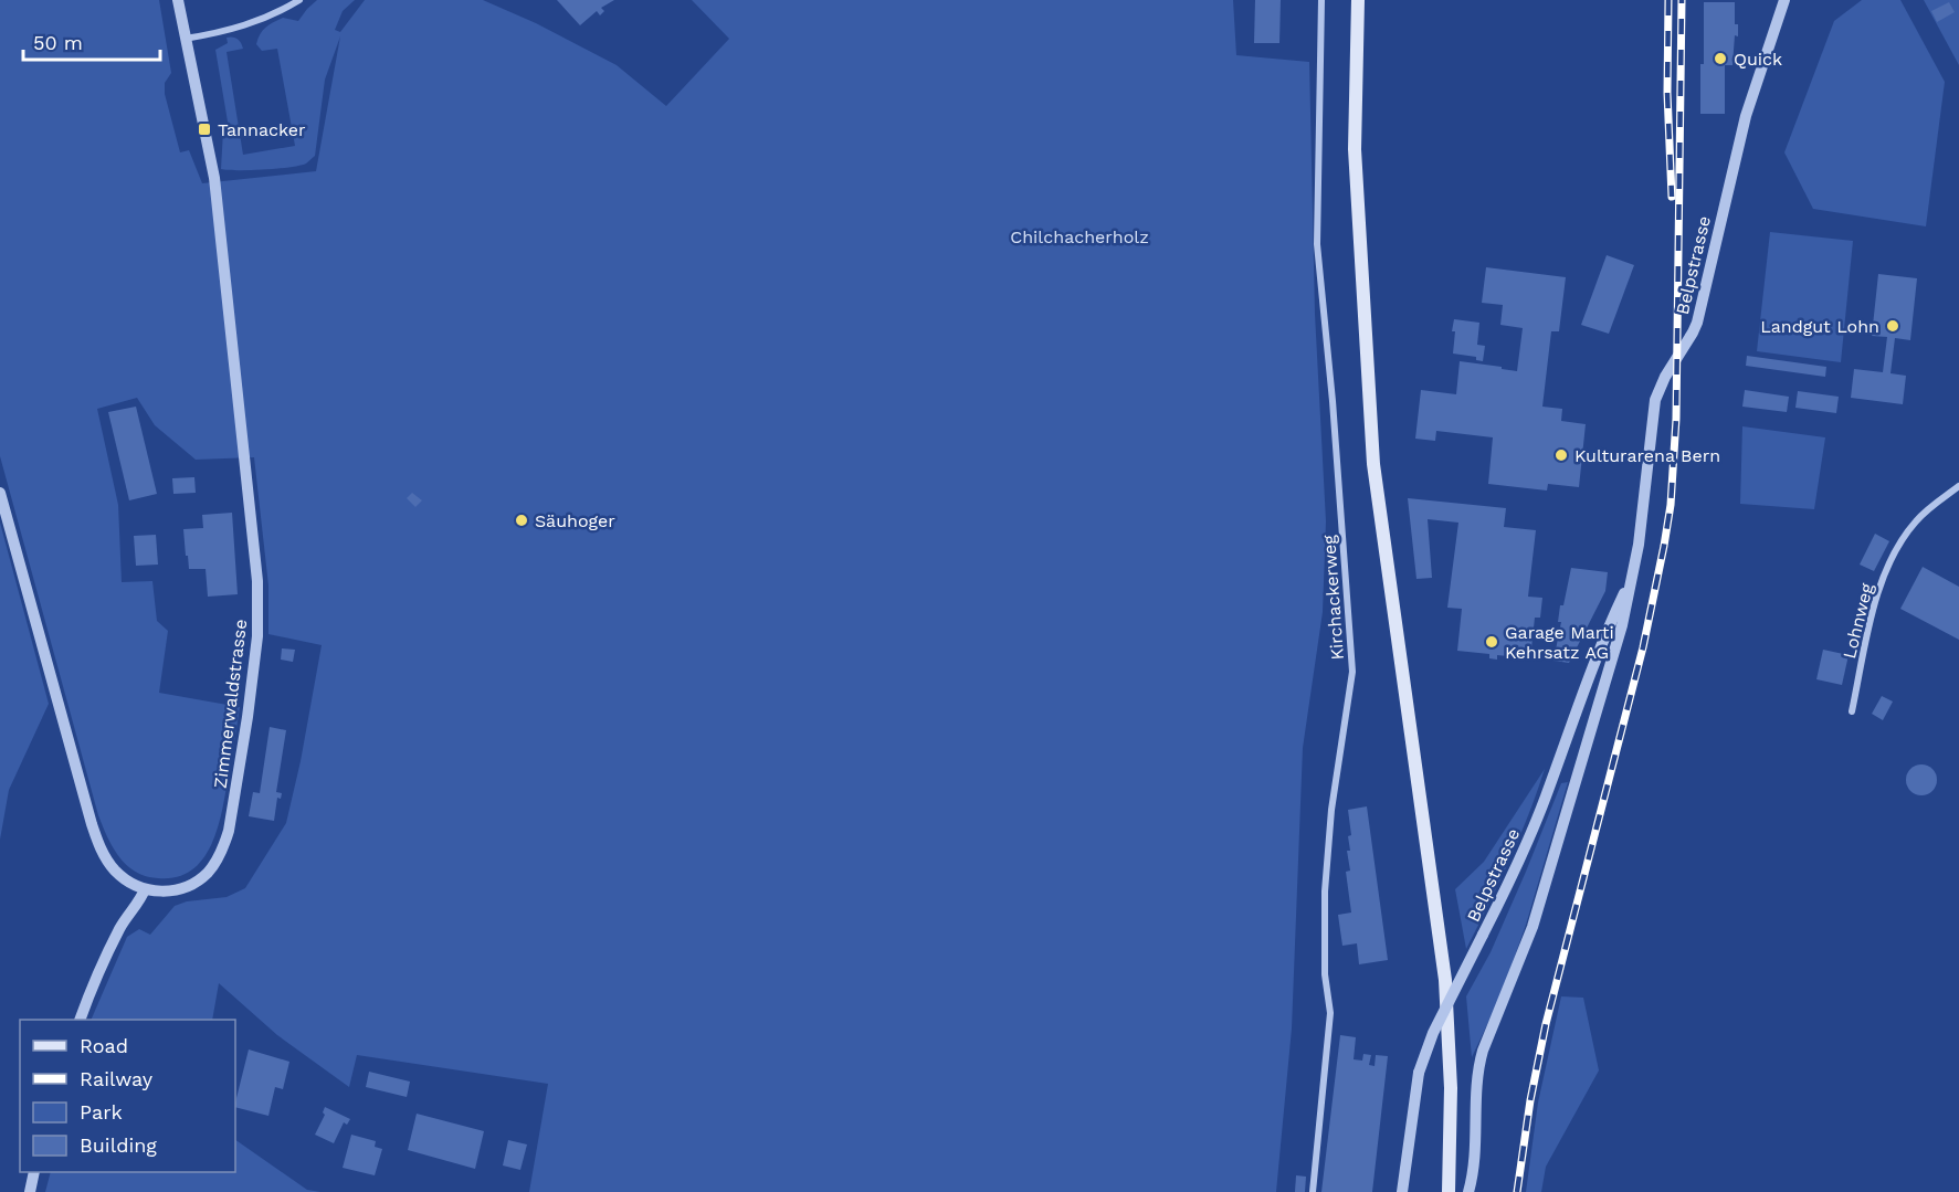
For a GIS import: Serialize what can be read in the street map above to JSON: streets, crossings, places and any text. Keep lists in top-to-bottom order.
{
  "streets": {
    "street": [
      "Belpstrasse",
      "Kirchackerweg",
      "Lohnweg",
      "Zimmerwaldstrasse"
    ]
  },
  "parks": ["Chilchacherholz"],
  "places": {
    "other": [
      "Quick",
      "Landgut Lohn",
      "Kulturarena Bern",
      "Säuhoger",
      "Garage Marti Kehrsatz AG"
    ],
    "transit": ["Tannacker"]
  },
  "legend": [
    "Road",
    "Railway",
    "Park",
    "Building"
  ],
  "scale_bar": "50 m"
}
